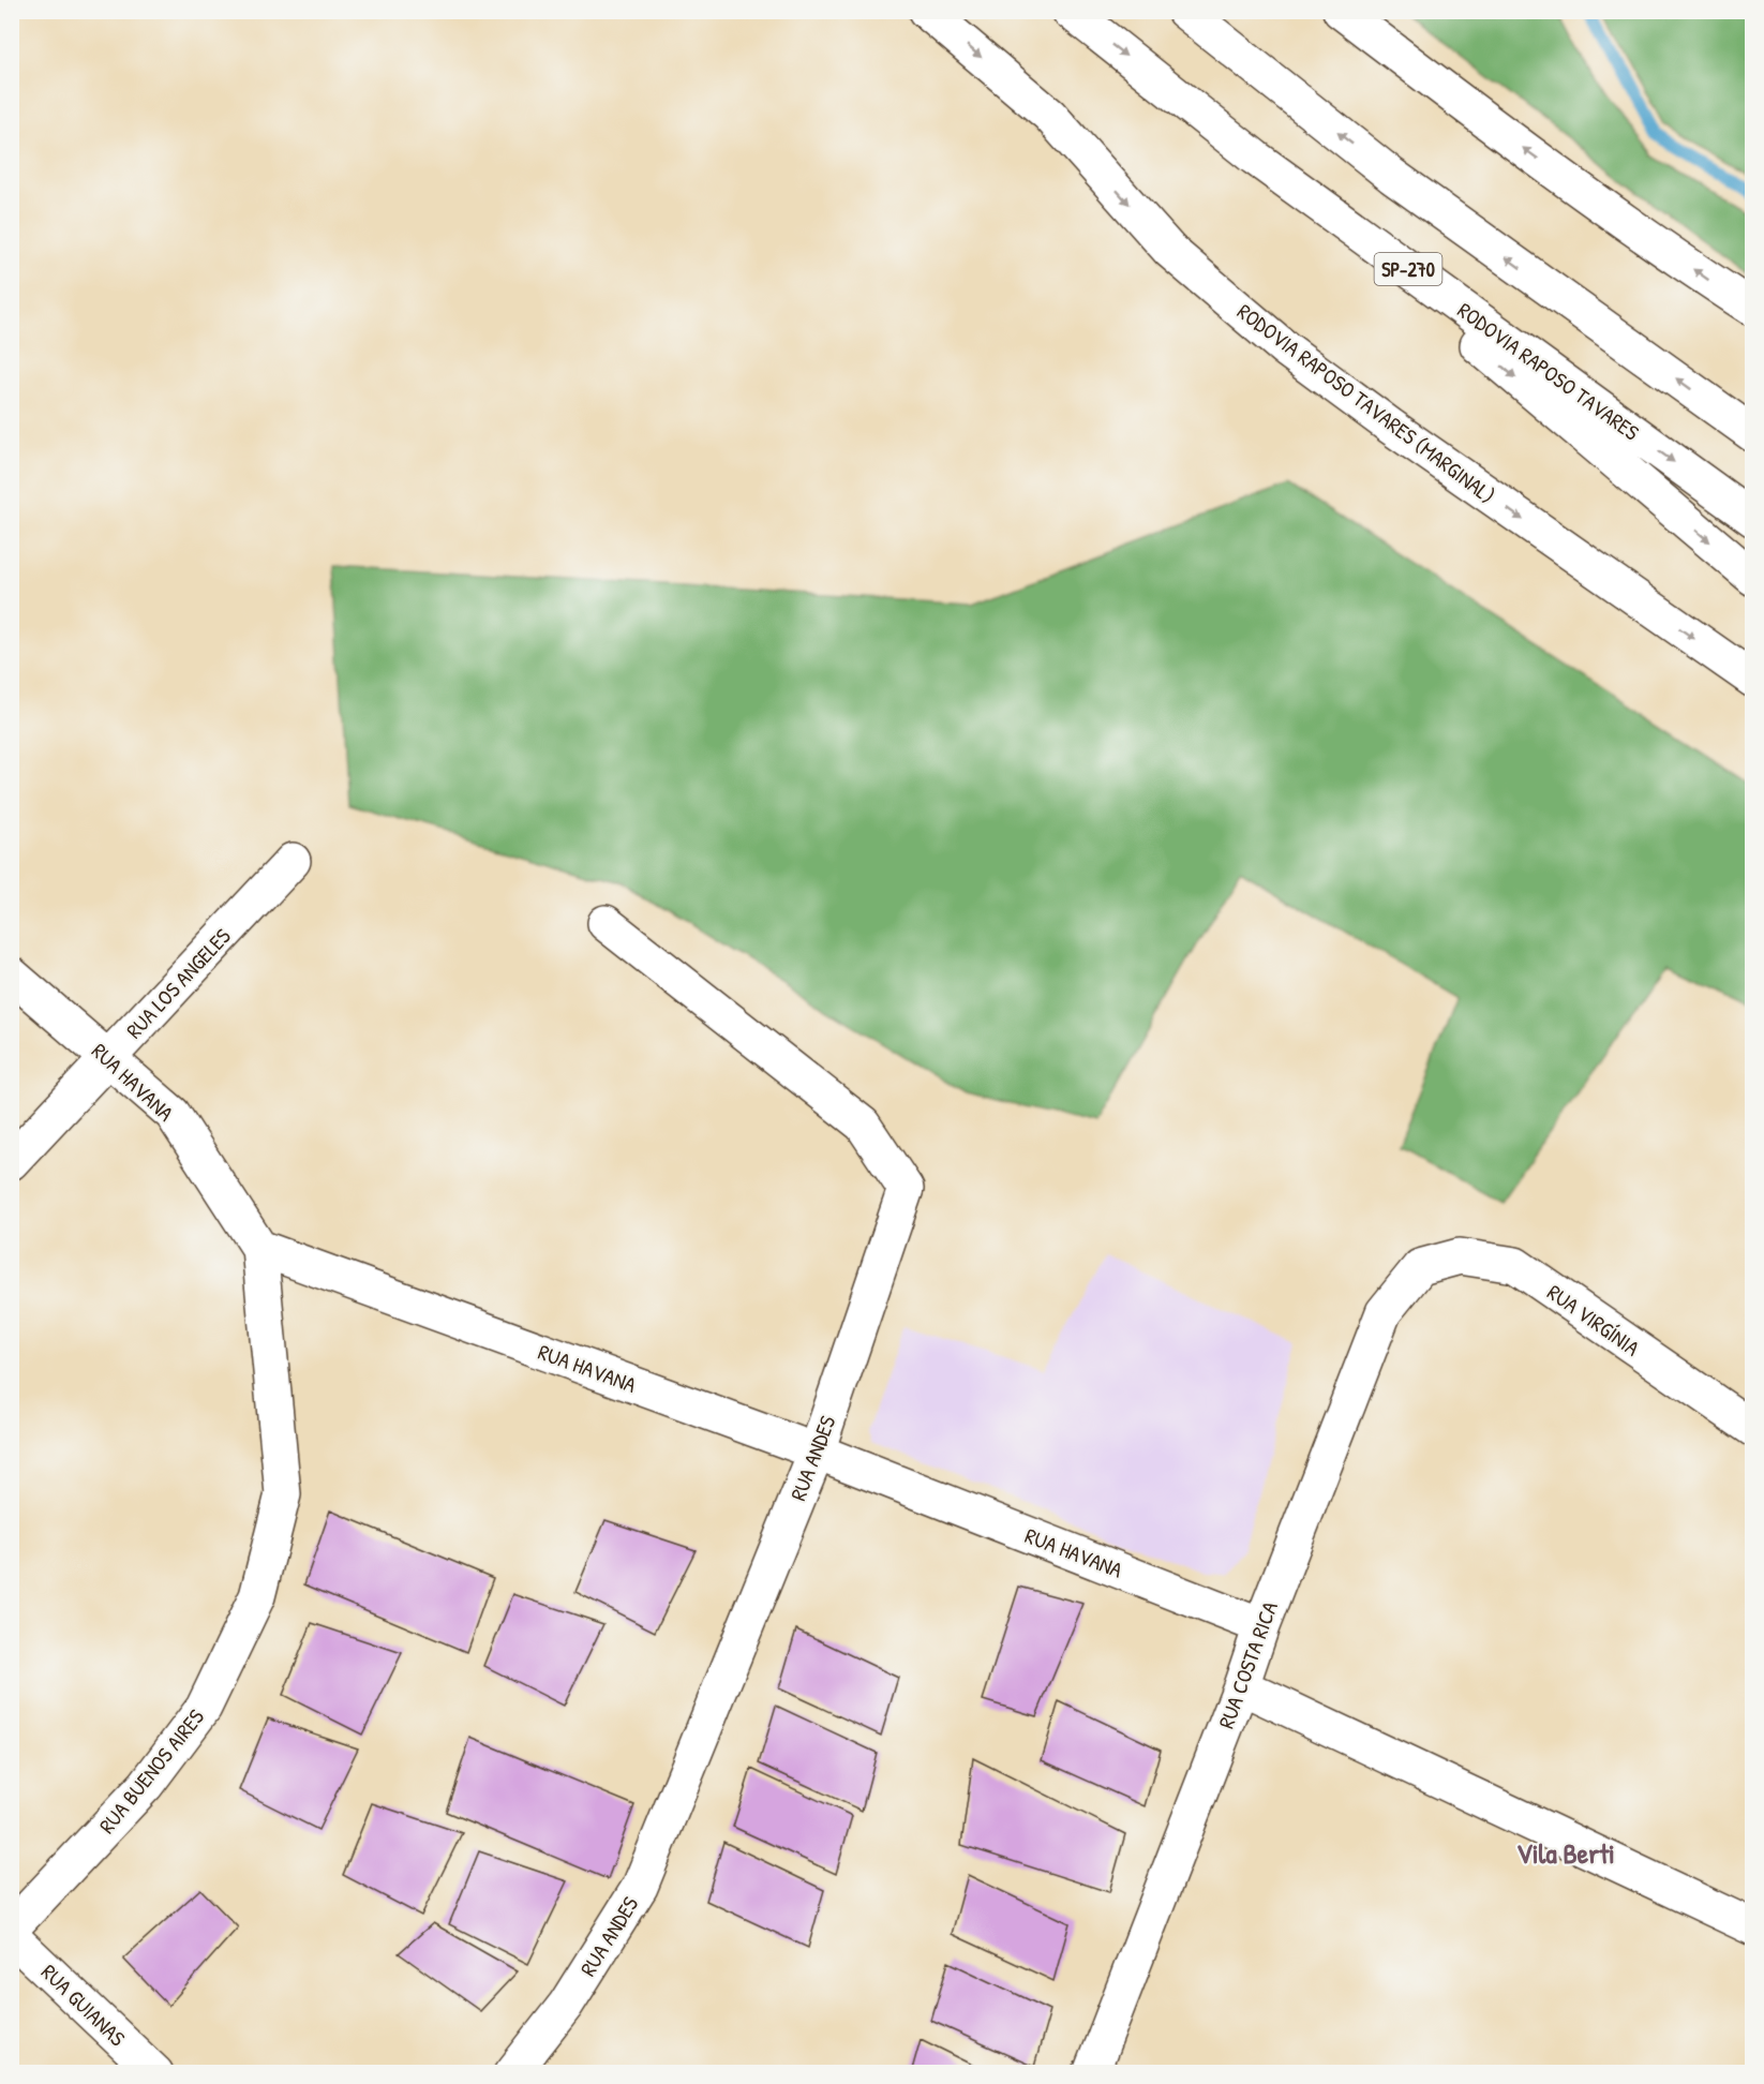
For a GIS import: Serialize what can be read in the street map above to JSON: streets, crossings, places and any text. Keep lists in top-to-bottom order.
{
  "streets": {
    "main road": [
      "SP-270",
      "RODOVIA RAPOSO TAVARES",
      "RODOVIA RAPOSO TAVARES (MARGINAL)",
      "RUA LOS ANGELES",
      "RUA HAVANA",
      "RUA VIRGÍNIA",
      "RUA ANDES",
      "RUA COSTA RICA",
      "RUA BUENOS AIRES",
      "RUA GUIANAS"
    ]
  },
  "crossings": [
    ["RUA LOS ANGELES", "RUA HAVANA"],
    ["RUA HAVANA", "RUA ANDES"],
    ["RUA HAVANA", "RUA COSTA RICA"],
    ["RUA HAVANA", "RUA BUENOS AIRES"],
    ["RUA VIRGÍNIA", "RUA COSTA RICA"]
  ],
  "districts": ["Vila Berti"]
}
